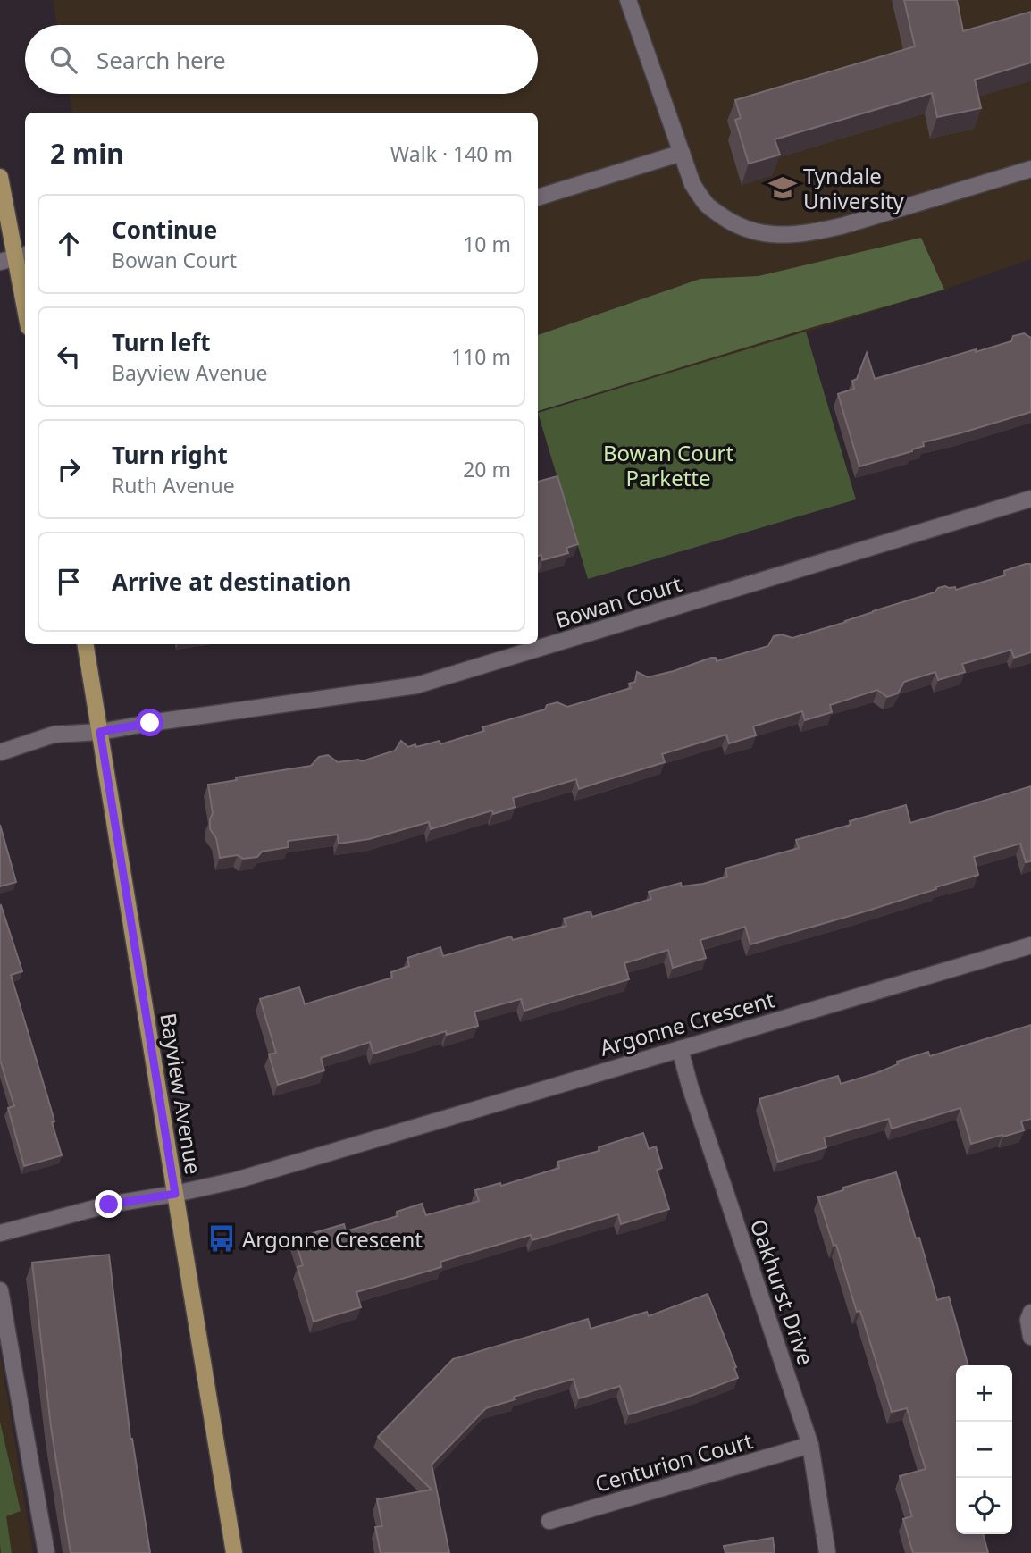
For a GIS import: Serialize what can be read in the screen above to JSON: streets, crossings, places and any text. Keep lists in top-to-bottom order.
{
  "streets": {
    "main road": ["Bayview Avenue"],
    "street": [
      "Bowan Court",
      "Argonne Crescent",
      "Oakhurst Drive",
      "Centurion Court"
    ]
  },
  "crossings": [
    ["Bowan Court", "Bayview Avenue"],
    ["Argonne Crescent", "Bayview Avenue"],
    ["Argonne Crescent", "Oakhurst Drive"],
    ["Oakhurst Drive", "Centurion Court"]
  ],
  "parks": ["Bowan Court Parkette"],
  "places": {
    "school or university": ["Tyndale University"],
    "bus stop": ["Argonne Crescent"]
  },
  "page": {
    "search": "Search here",
    "heading": ["2 min", "Walk · 140 m"],
    "list": [
      ["Continue", "Bowan Court", "10 m"],
      ["Turn left", "Bayview Avenue", "110 m"],
      ["Turn right", "Ruth Avenue", "20 m"],
      "Arrive at destination"
    ],
    "map_buttons": ["+", "−"]
  }
}
